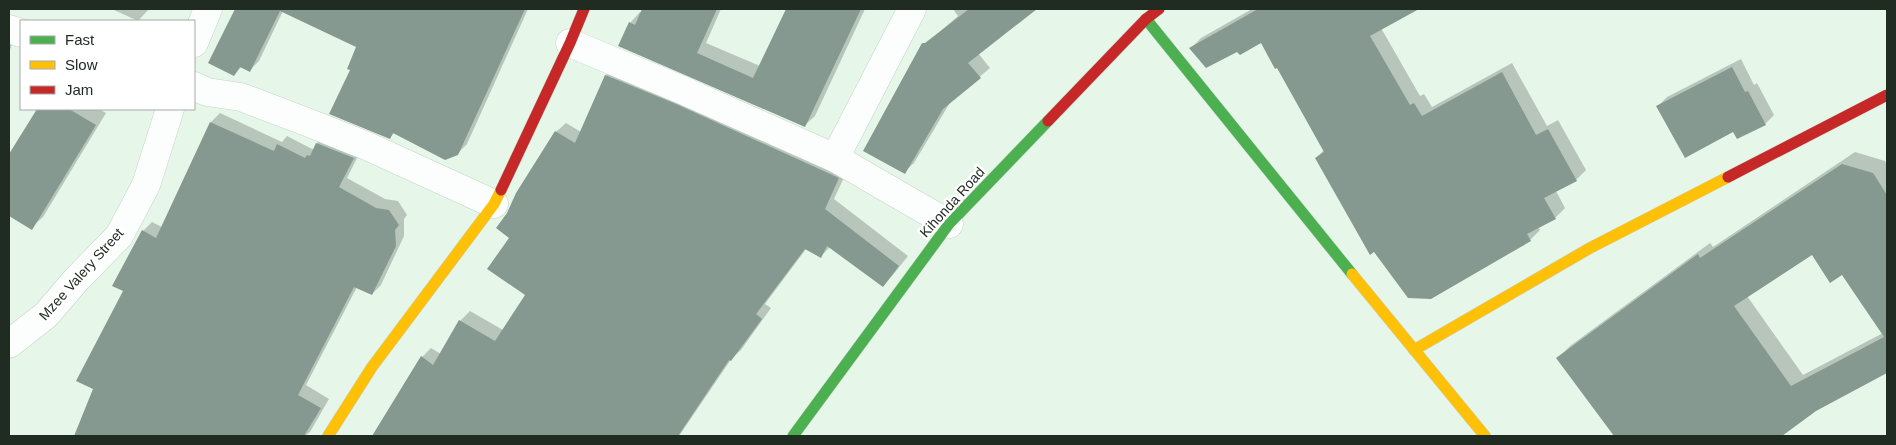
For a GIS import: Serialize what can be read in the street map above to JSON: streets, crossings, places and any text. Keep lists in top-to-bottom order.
{
  "streets": {
    "street": ["Kihonda Road", "Mzee Valery Street"]
  },
  "legend": ["Fast", "Slow", "Jam"]
}
